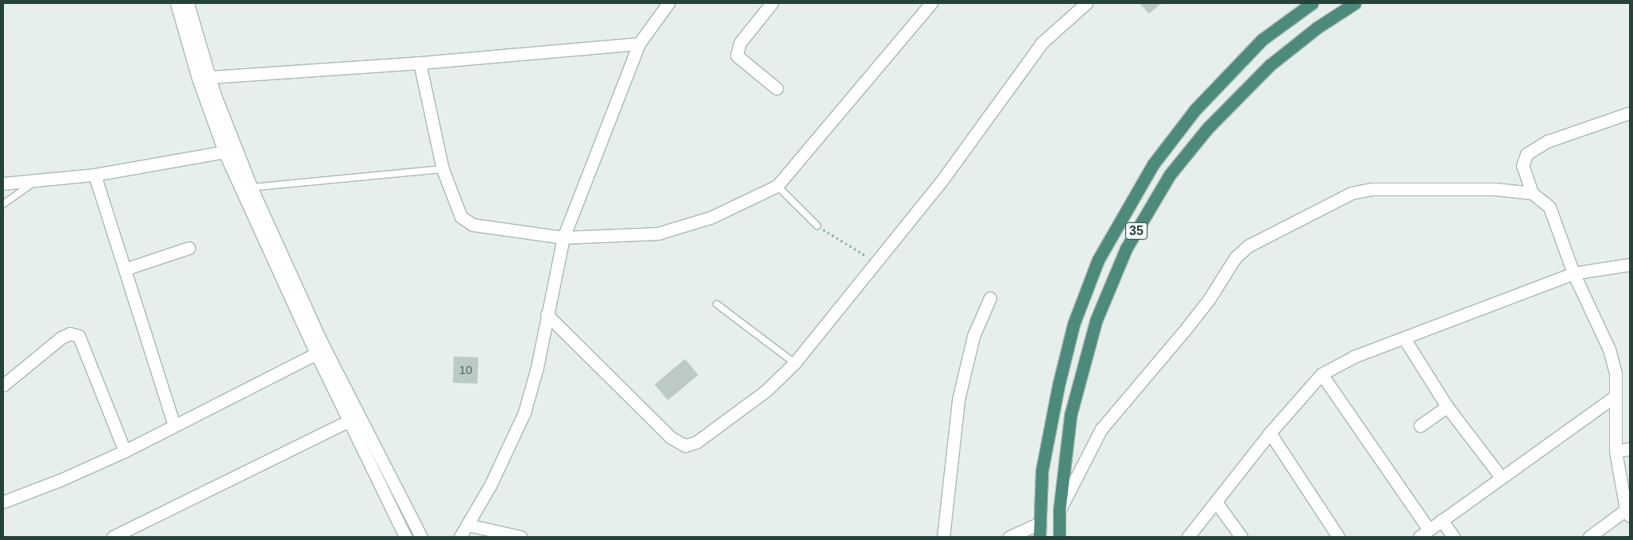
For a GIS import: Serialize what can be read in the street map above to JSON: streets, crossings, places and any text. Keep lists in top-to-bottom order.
{
  "streets": {
    "highway": ["35"]
  },
  "house_numbers": ["10"]
}
